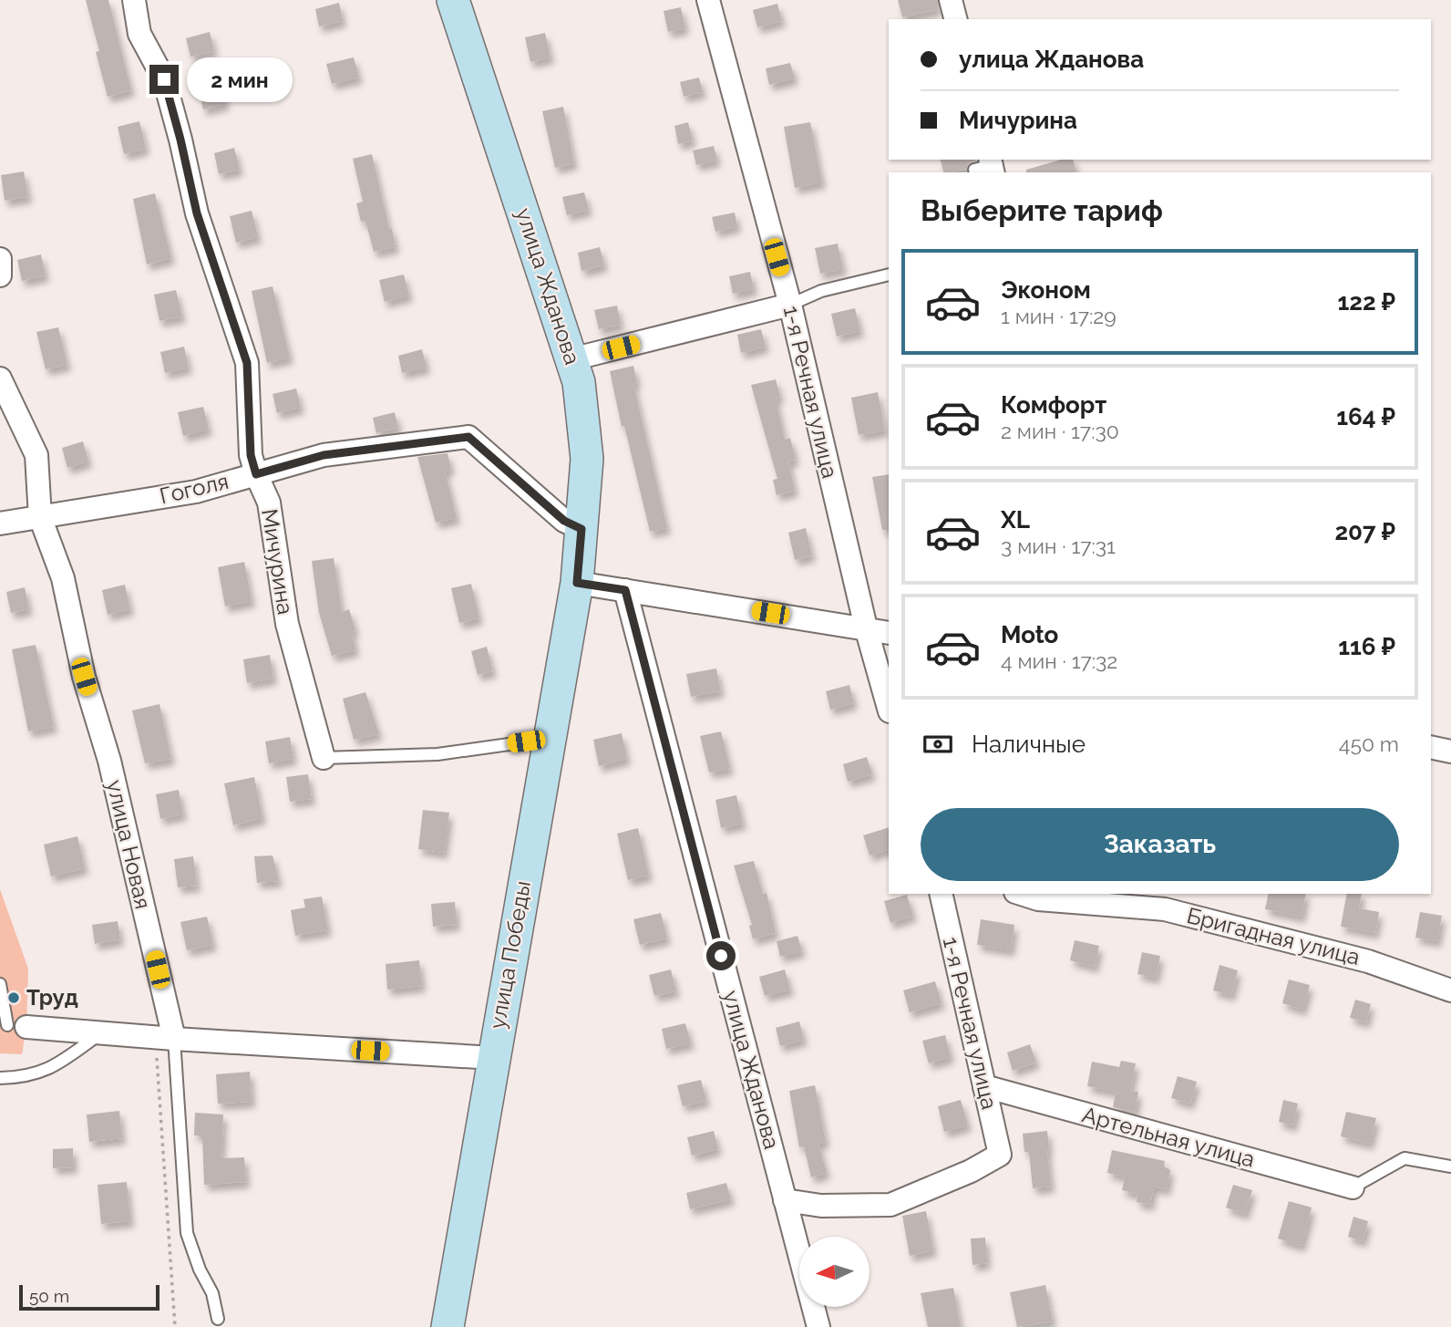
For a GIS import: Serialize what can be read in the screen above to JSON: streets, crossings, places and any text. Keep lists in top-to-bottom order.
{
  "streets": {
    "street": [
      "улица Жданова",
      "1-я Речная улица",
      "Гоголя",
      "Мичурина",
      "улица Новая",
      "Бригадная улица",
      "улица Победы",
      "Артельная улица"
    ]
  },
  "crossings": [
    ["улица Жданова", "1-я Речная улица"],
    ["улица Жданова", "Гоголя"],
    ["улица Жданова", "улица Победы"],
    ["1-я Речная улица", "Артельная улица"],
    ["Гоголя", "Мичурина"],
    ["Гоголя", "улица Новая"]
  ],
  "places": ["Труд"],
  "scale_bar": "50 m",
  "north": "left",
  "page": {
    "banner": ["улица Жданова", "Мичурина"],
    "bubble": "2 мин",
    "heading": "Выберите тариф",
    "list": [
      {
        "name": "Эконом",
        "note": "1 мин · 17:29",
        "value": "122 ₽"
      },
      {
        "name": "Комфорт",
        "note": "2 мин · 17:30",
        "value": "164 ₽"
      },
      {
        "name": "XL",
        "note": "3 мин · 17:31",
        "value": "207 ₽"
      },
      {
        "name": "Moto",
        "note": "4 мин · 17:32",
        "value": "116 ₽"
      }
    ],
    "pay": ["Наличные", "450 m"],
    "buttons": "Заказать",
    "scale": "50 m"
  }
}
